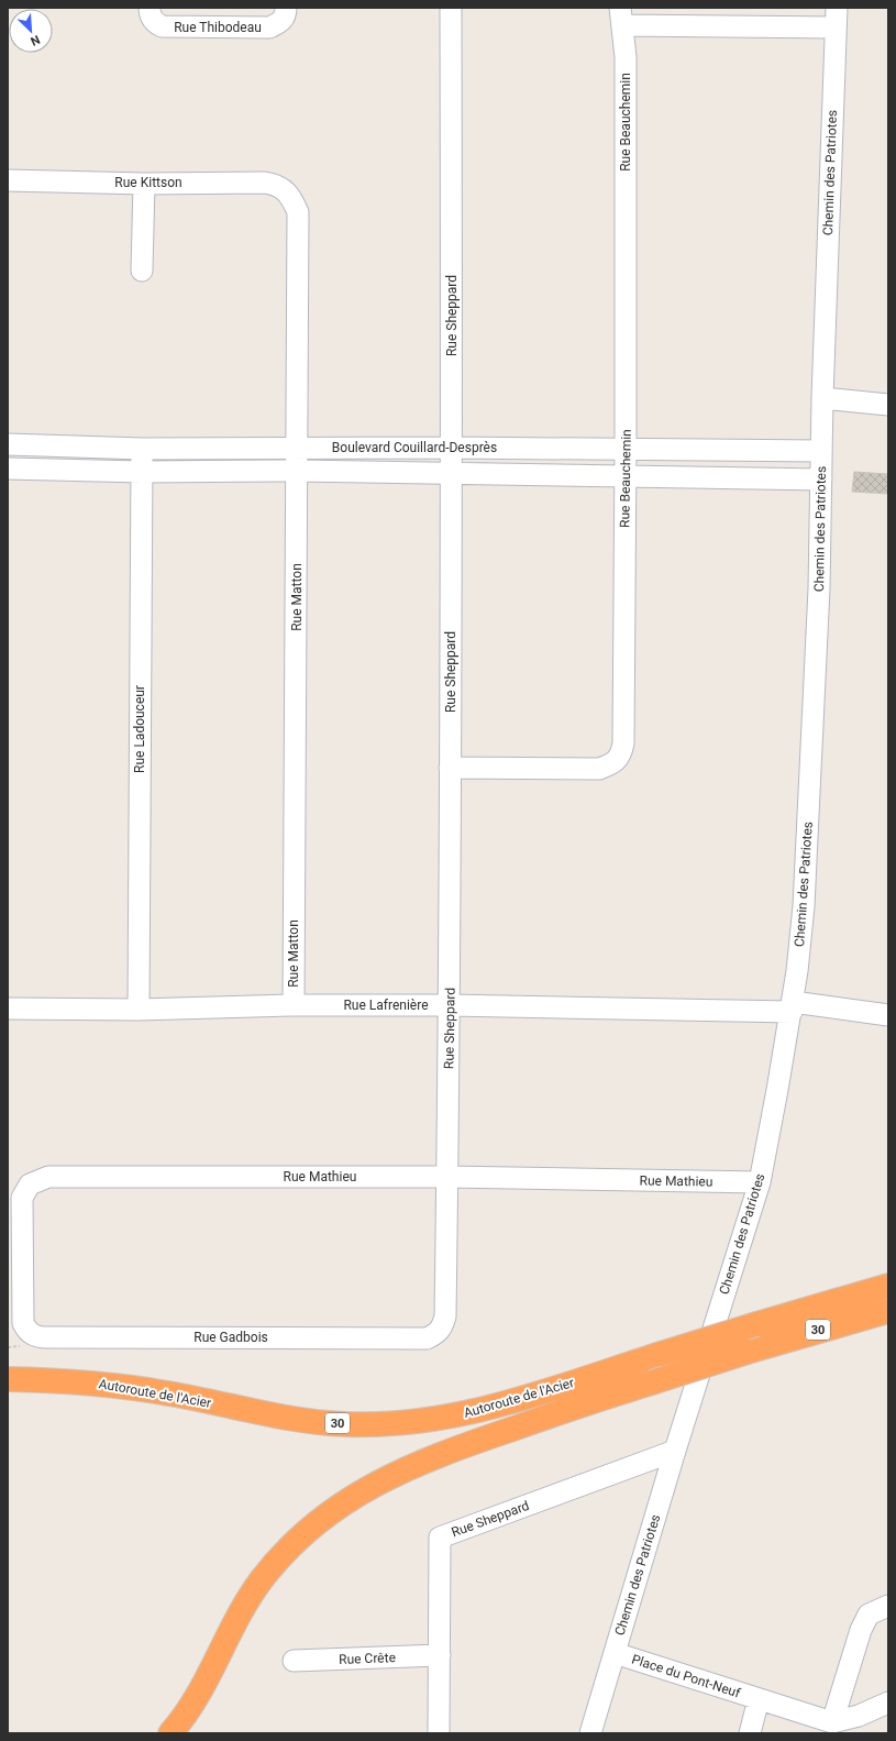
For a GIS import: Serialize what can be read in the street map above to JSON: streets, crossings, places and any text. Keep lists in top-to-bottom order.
{
  "streets": {
    "highway": ["30", "Autoroute de l'Acier"],
    "street": [
      "Rue Thibodeau",
      "Rue Beauchemin",
      "Chemin des Patriotes",
      "Rue Kittson",
      "Rue Sheppard",
      "Boulevard Couillard-Desprès",
      "Rue Matton",
      "Rue Ladouceur",
      "Rue Lafrenière",
      "Rue Mathieu",
      "Rue Gadbois",
      "Rue Crête",
      "Place du Pont-Neuf"
    ]
  },
  "crossings": [
    ["Rue Beauchemin", "Chemin des Patriotes"],
    ["Rue Beauchemin", "Rue Sheppard"],
    ["Rue Beauchemin", "Boulevard Couillard-Desprès"],
    ["Chemin des Patriotes", "Rue Sheppard"],
    ["Chemin des Patriotes", "Boulevard Couillard-Desprès"],
    ["Chemin des Patriotes", "Rue Lafrenière"],
    ["Chemin des Patriotes", "Rue Mathieu"],
    ["Chemin des Patriotes", "Place du Pont-Neuf"],
    ["Rue Kittson", "Rue Matton"],
    ["Rue Sheppard", "Boulevard Couillard-Desprès"],
    ["Rue Sheppard", "Rue Lafrenière"],
    ["Rue Sheppard", "Rue Mathieu"],
    ["Rue Sheppard", "Rue Gadbois"],
    ["Rue Sheppard", "Rue Crête"],
    ["Boulevard Couillard-Desprès", "Rue Matton"],
    ["Boulevard Couillard-Desprès", "Rue Ladouceur"],
    ["Rue Matton", "Rue Lafrenière"],
    ["Rue Ladouceur", "Rue Lafrenière"],
    ["Rue Mathieu", "Rue Gadbois"]
  ],
  "north": "bottom right"
}
